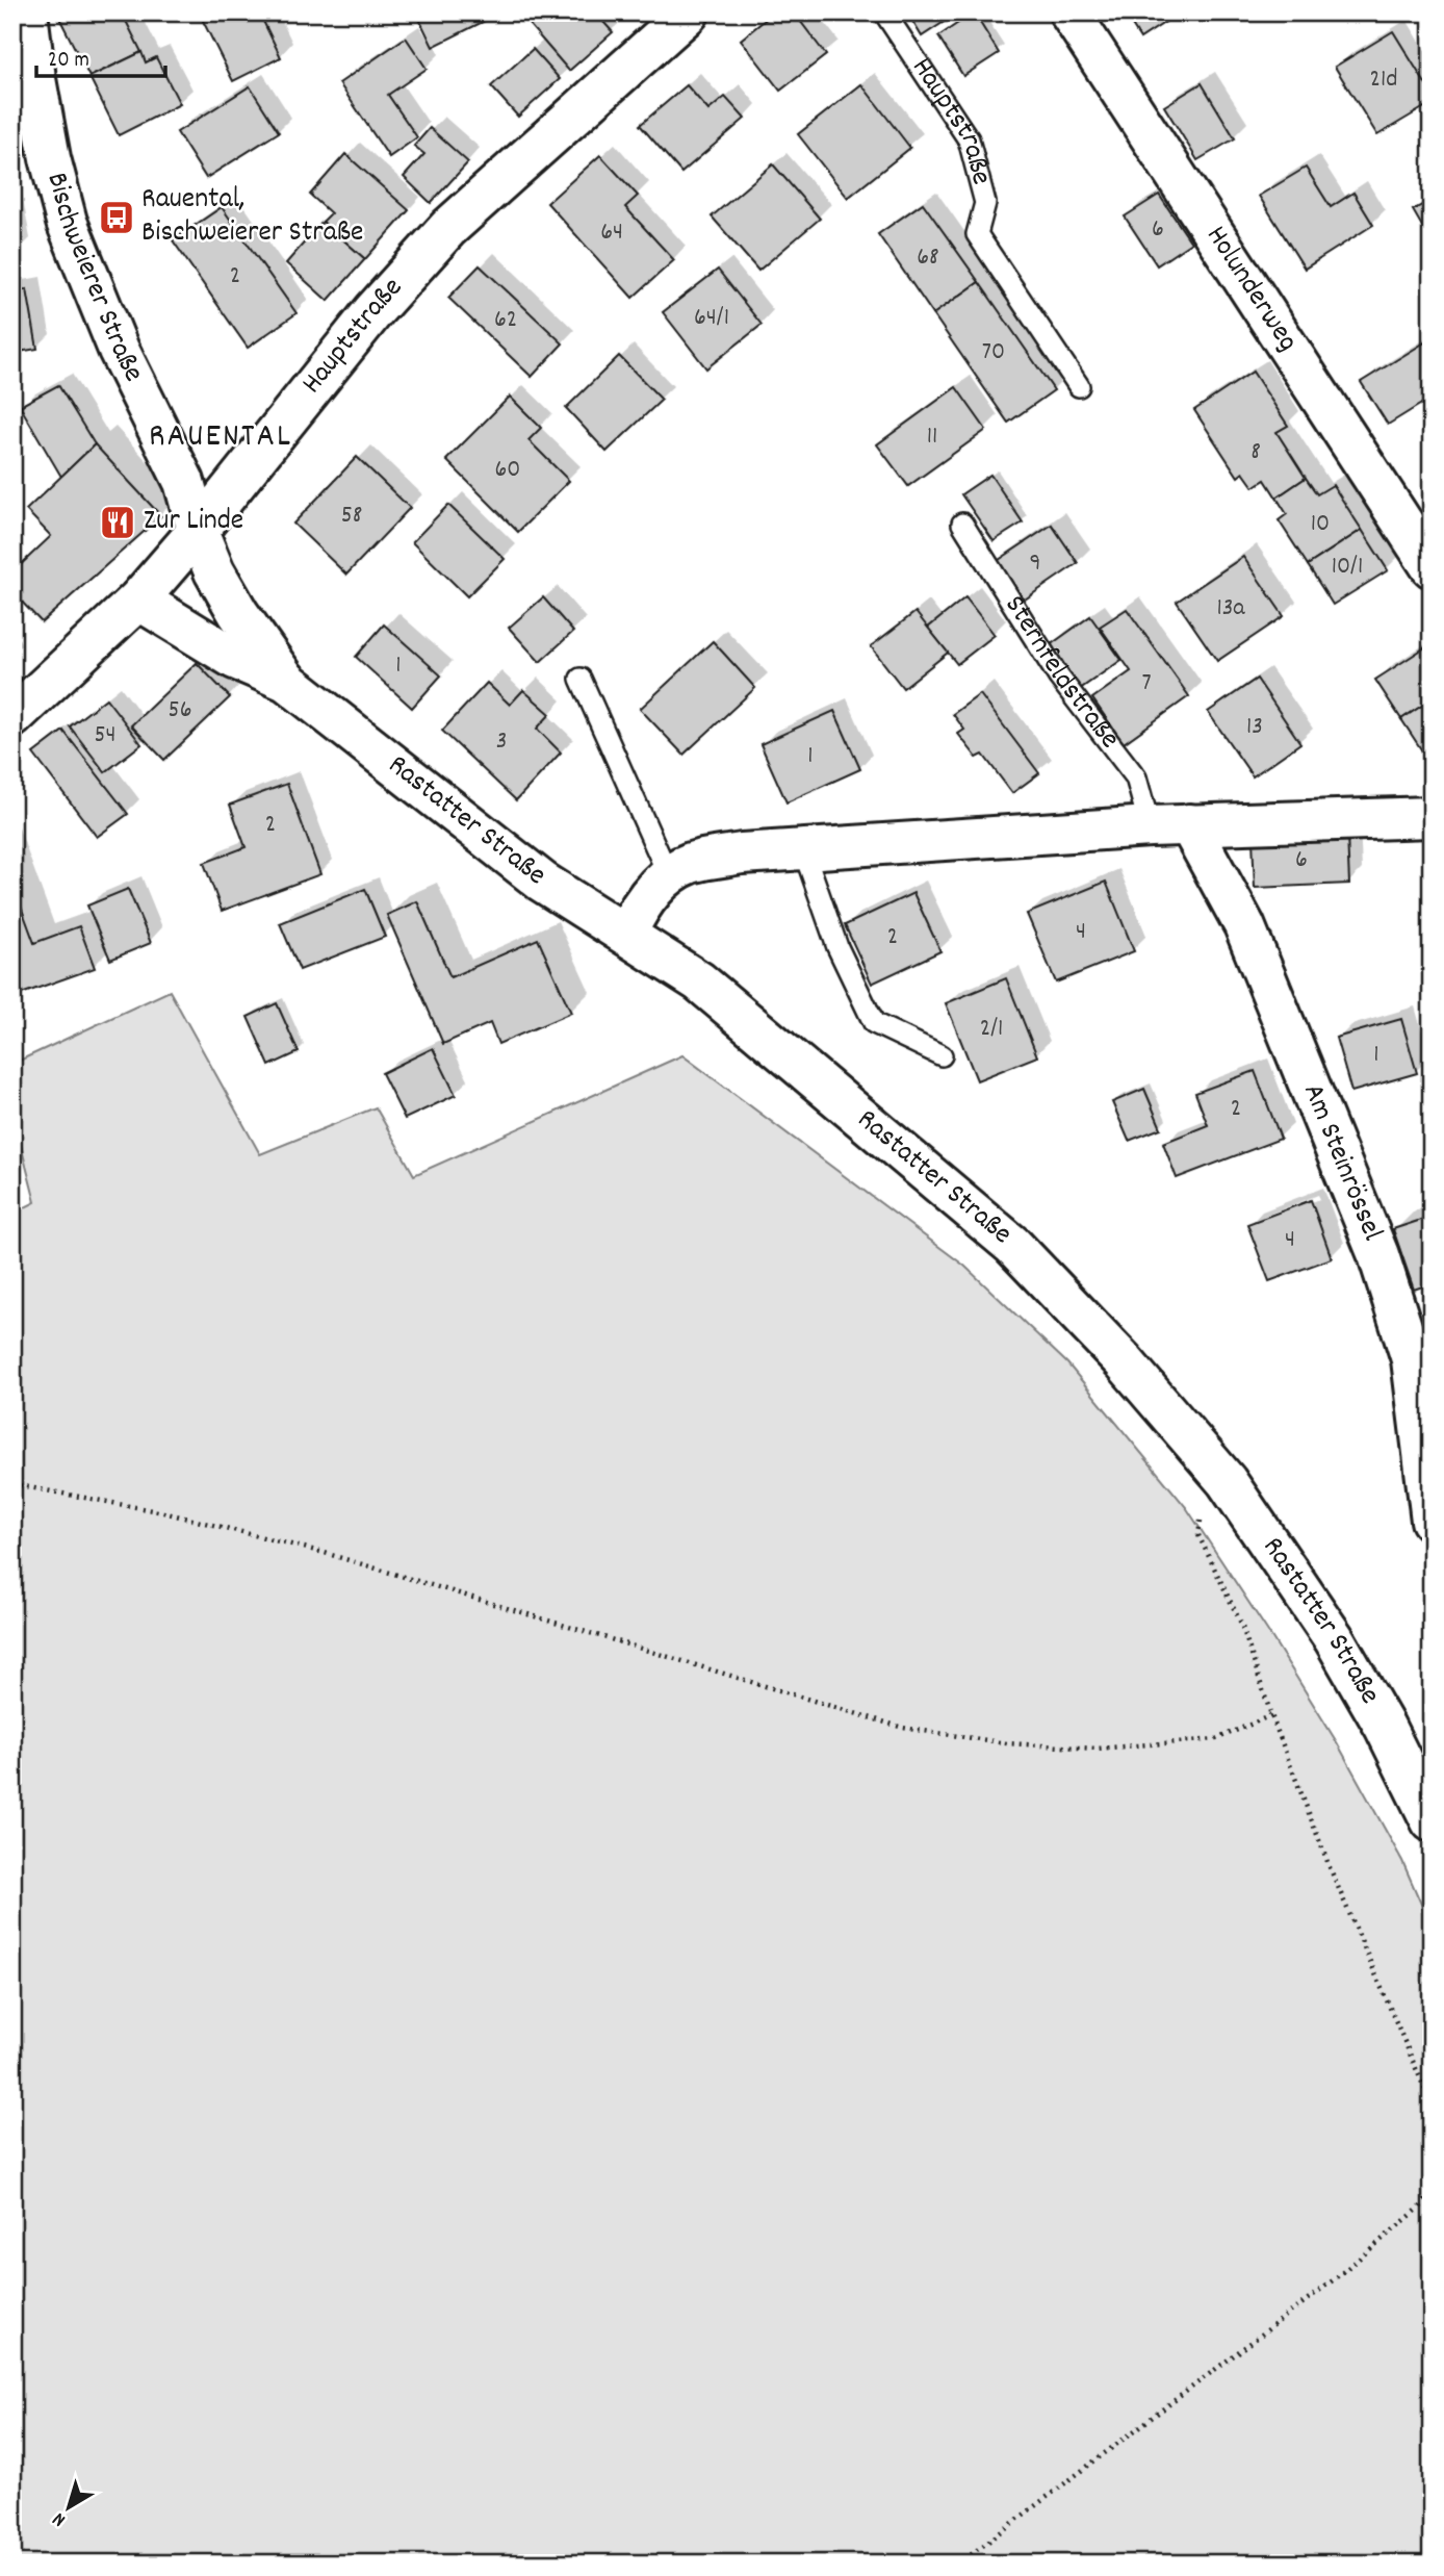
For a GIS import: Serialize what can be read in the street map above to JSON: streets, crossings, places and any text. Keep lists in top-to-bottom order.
{
  "streets": {
    "street": [
      "Hauptstraße",
      "Bischweierer Straße",
      "Holunderweg",
      "Rastatter Straße",
      "Am Steinrössel"
    ],
    "lane": ["Sternfeldstraße"]
  },
  "crossings": [
    ["Hauptstraße", "Bischweierer Straße"],
    ["Hauptstraße", "Rastatter Straße"],
    ["Bischweierer Straße", "Rastatter Straße"]
  ],
  "districts": ["RAUENTAL"],
  "places": {
    "bus stop": ["Rauental, Bischweierer Straße"],
    "restaurant": ["Zur Linde"]
  },
  "house_numbers": [
    "21d",
    "6",
    "64",
    "68",
    "2",
    "64/1",
    "62",
    "70",
    "11",
    "8",
    "60",
    "58",
    "10",
    "9",
    "10/1",
    "13a",
    "1",
    "7",
    "56",
    "13",
    "54",
    "3",
    "1",
    "2",
    "6",
    "4",
    "2",
    "2/1",
    "1",
    "2",
    "4"
  ],
  "scale_bar": "20 m",
  "north": "bottom left"
}
